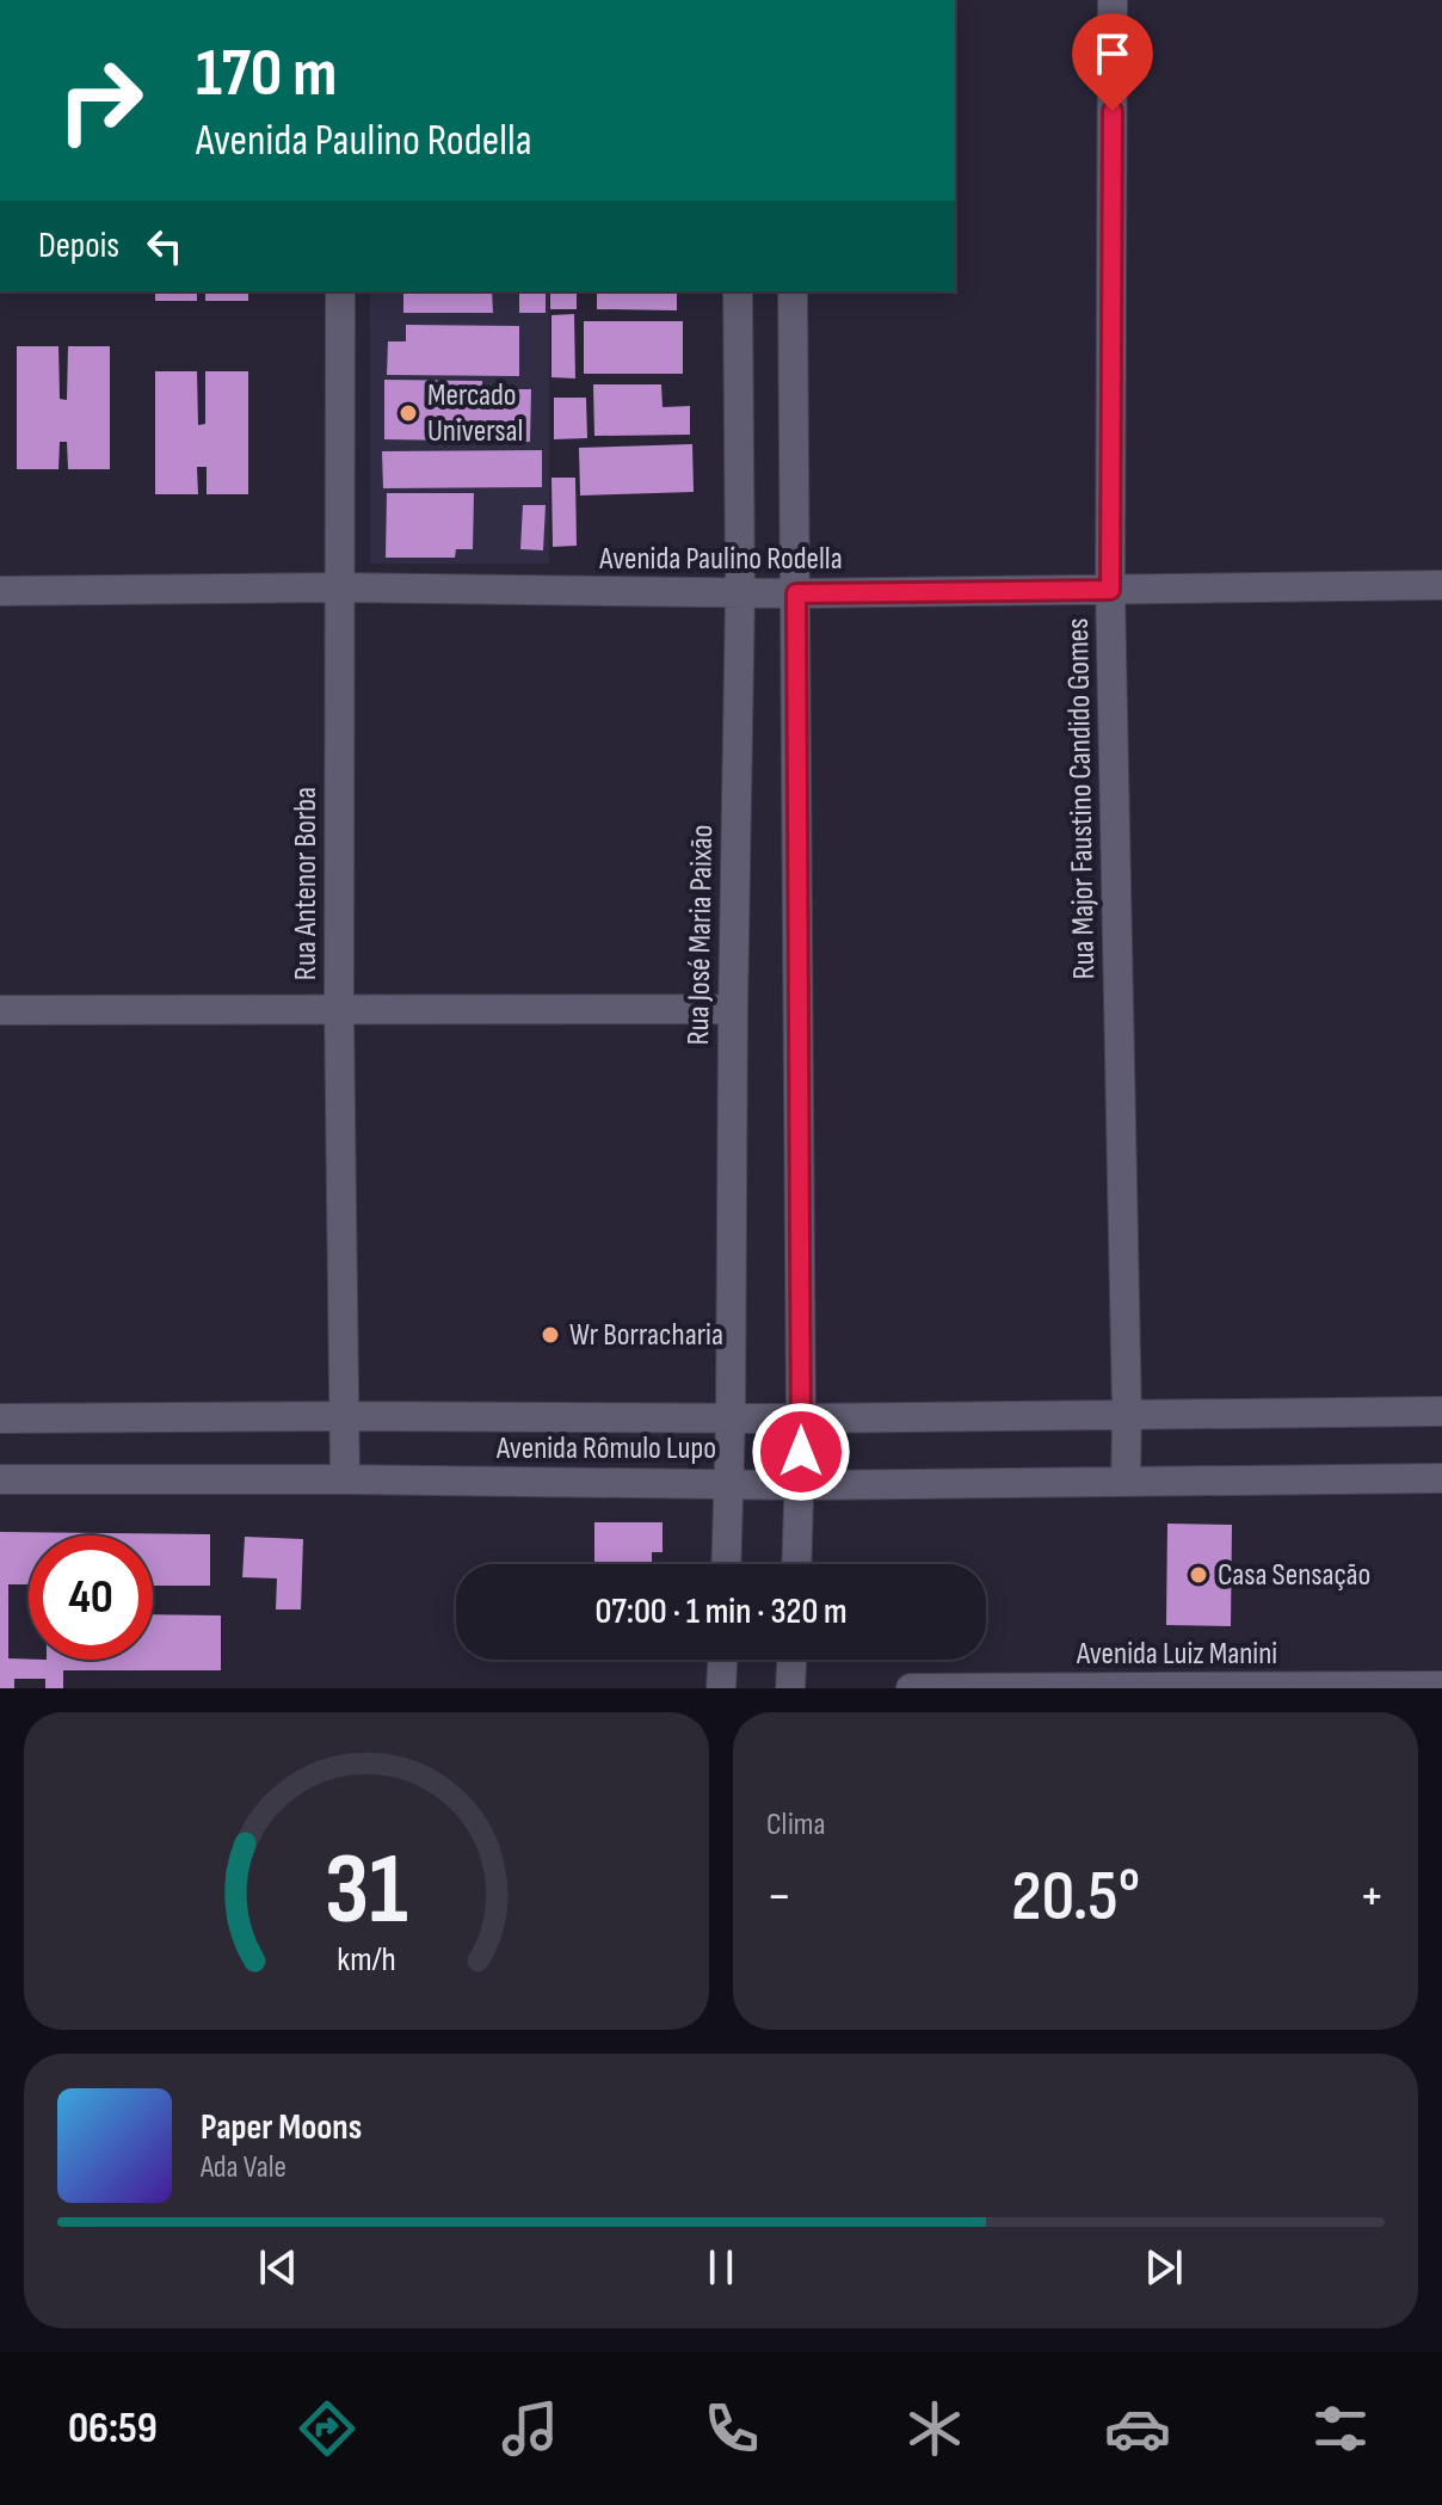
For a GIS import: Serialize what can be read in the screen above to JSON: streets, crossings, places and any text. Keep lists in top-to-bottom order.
{
  "streets": {
    "street": [
      "Avenida Paulino Rodella",
      "Rua Major Faustino Candido Gomes",
      "Rua Antenor Borba",
      "Rua José Maria Paixão",
      "Avenida Rômulo Lupo",
      "Avenida Luiz Manini"
    ]
  },
  "crossings": [
    ["Avenida Paulino Rodella", "Rua Major Faustino Candido Gomes"],
    ["Avenida Paulino Rodella", "Rua Antenor Borba"],
    ["Avenida Paulino Rodella", "Rua José Maria Paixão"],
    ["Rua Major Faustino Candido Gomes", "Avenida Rômulo Lupo"],
    ["Rua Antenor Borba", "Avenida Rômulo Lupo"],
    ["Rua José Maria Paixão", "Avenida Rômulo Lupo"]
  ],
  "places": ["Mercado Universal", "Wr Borracharia", "Casa Sensação"],
  "page": {
    "turn": ["170 m", "Avenida Paulino Rodella"],
    "then": "Depois",
    "limit": "40",
    "trip": "07:00 · 1 min · 320 m",
    "tile": "Clima",
    "heat": ["−", "20.5°", "+"],
    "song": ["Paper Moons", "Ada Vale"],
    "tabs": "06:59",
    "gauge": ["31", "km/h"]
  }
}
